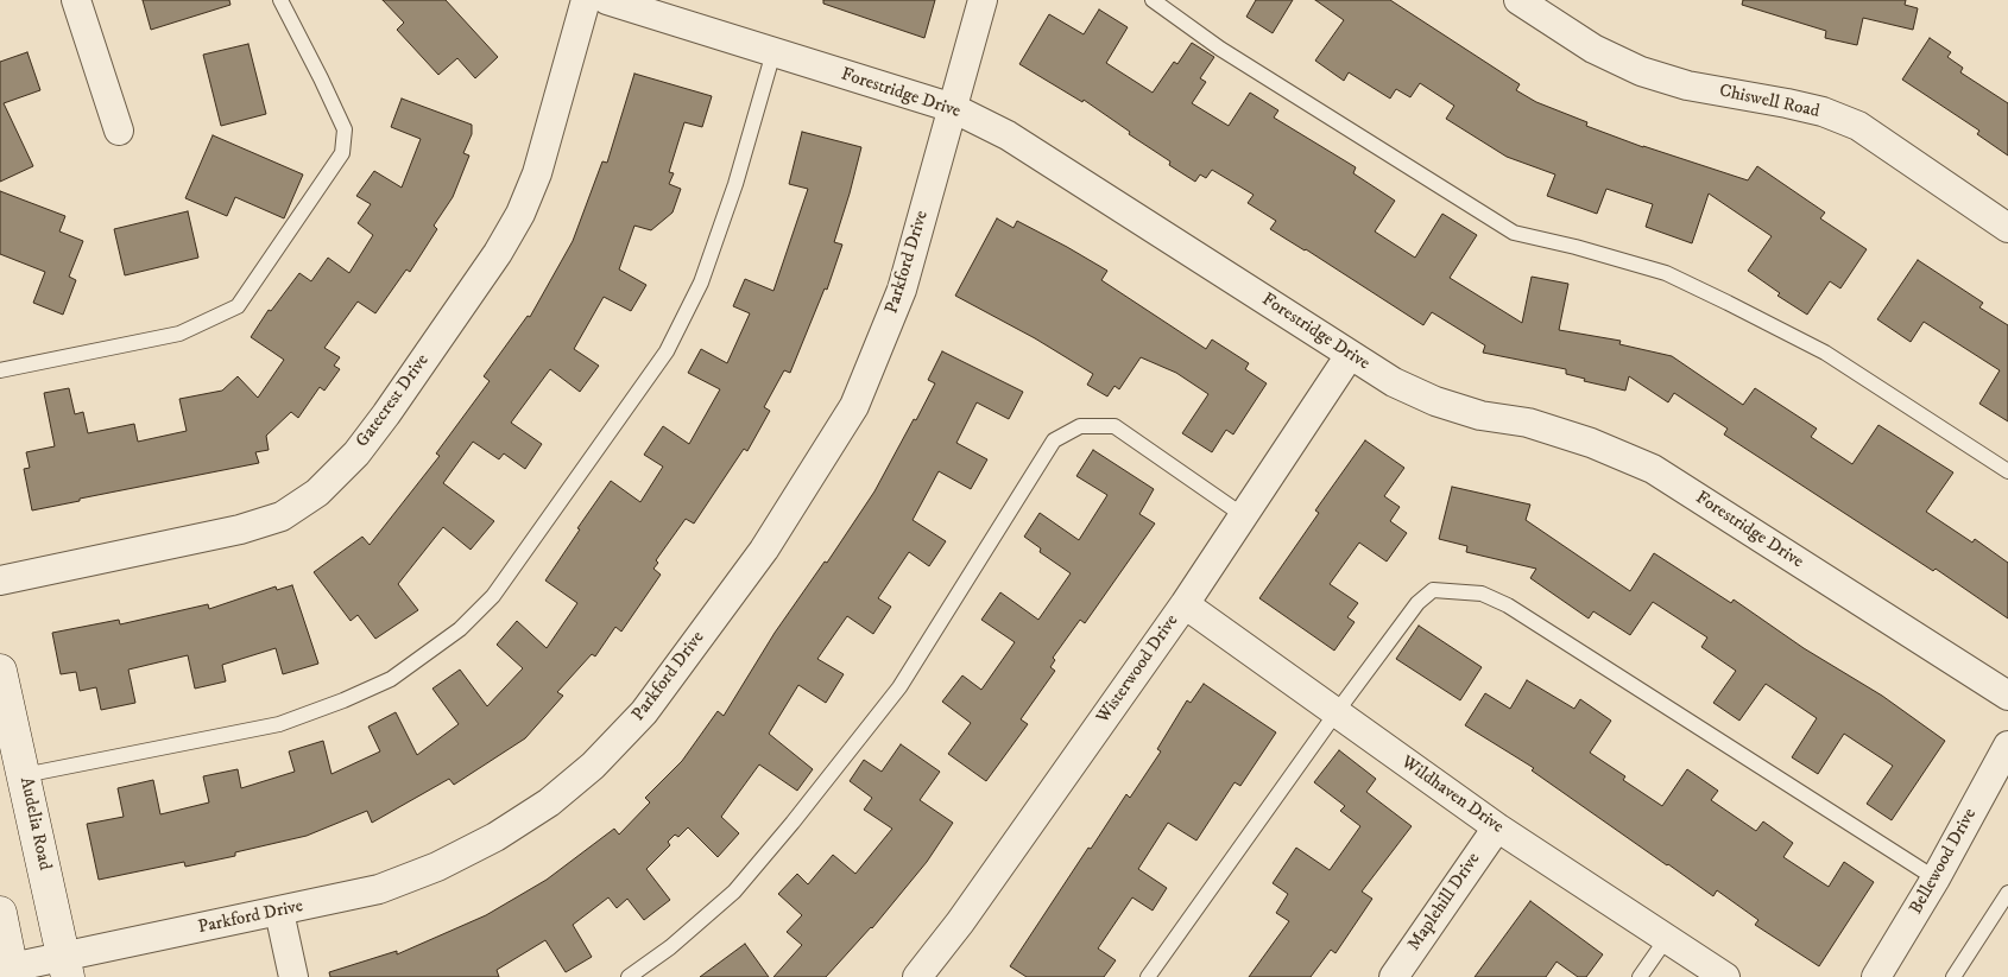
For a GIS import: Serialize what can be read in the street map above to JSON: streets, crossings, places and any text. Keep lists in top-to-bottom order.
{
  "streets": {
    "main road": ["Audelia Road"],
    "street": [
      "Forestridge Drive",
      "Chiswell Road",
      "Parkford Drive",
      "Gatecrest Drive",
      "Wisterwood Drive",
      "Wildhaven Drive",
      "Bellewood Drive",
      "Maplehill Drive"
    ]
  },
  "crossings": [
    ["Forestridge Drive", "Parkford Drive"],
    ["Forestridge Drive", "Wisterwood Drive"],
    ["Parkford Drive", "Audelia Road"],
    ["Wisterwood Drive", "Wildhaven Drive"],
    ["Wildhaven Drive", "Maplehill Drive"]
  ]
}
